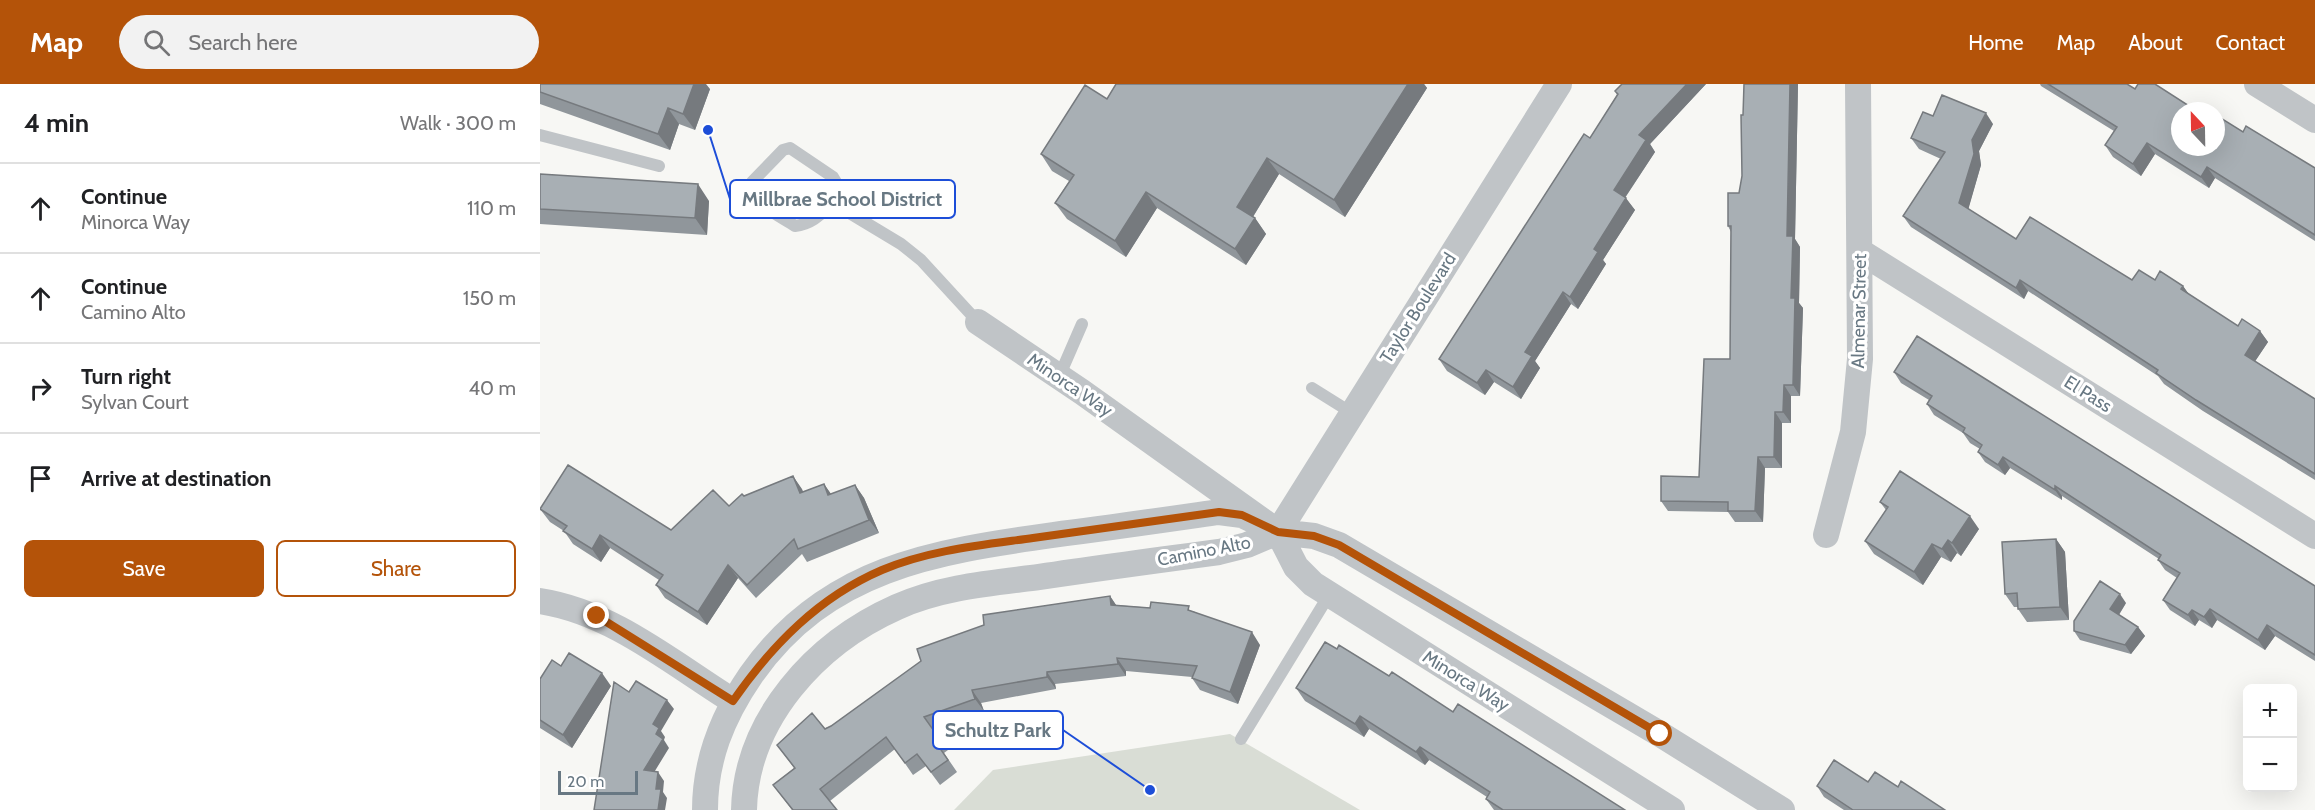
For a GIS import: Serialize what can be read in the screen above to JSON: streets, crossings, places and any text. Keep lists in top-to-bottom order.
{
  "streets": {
    "street": [
      "Taylor Boulevard",
      "Almenar Street",
      "Minorca Way",
      "El Pass",
      "Camino Alto"
    ]
  },
  "crossings": [
    ["Taylor Boulevard", "Minorca Way"],
    ["Taylor Boulevard", "Camino Alto"],
    ["Almenar Street", "El Pass"],
    ["Minorca Way", "Camino Alto"]
  ],
  "places": ["Millbrae School District", "Schultz Park"],
  "scale_bar": "20 m",
  "north": "top",
  "page": {
    "header": "Map",
    "search": "Search here",
    "nav": [
      "Home",
      "Map",
      "About",
      "Contact"
    ],
    "heading": ["4 min", "Walk · 300 m"],
    "list": [
      ["Continue", "Minorca Way", "110 m"],
      ["Continue", "Camino Alto", "150 m"],
      ["Turn right", "Sylvan Court", "40 m"],
      "Arrive at destination"
    ],
    "buttons": ["Save", "Share"],
    "map_buttons": ["+", "−"],
    "scale": "20 m"
  }
}
